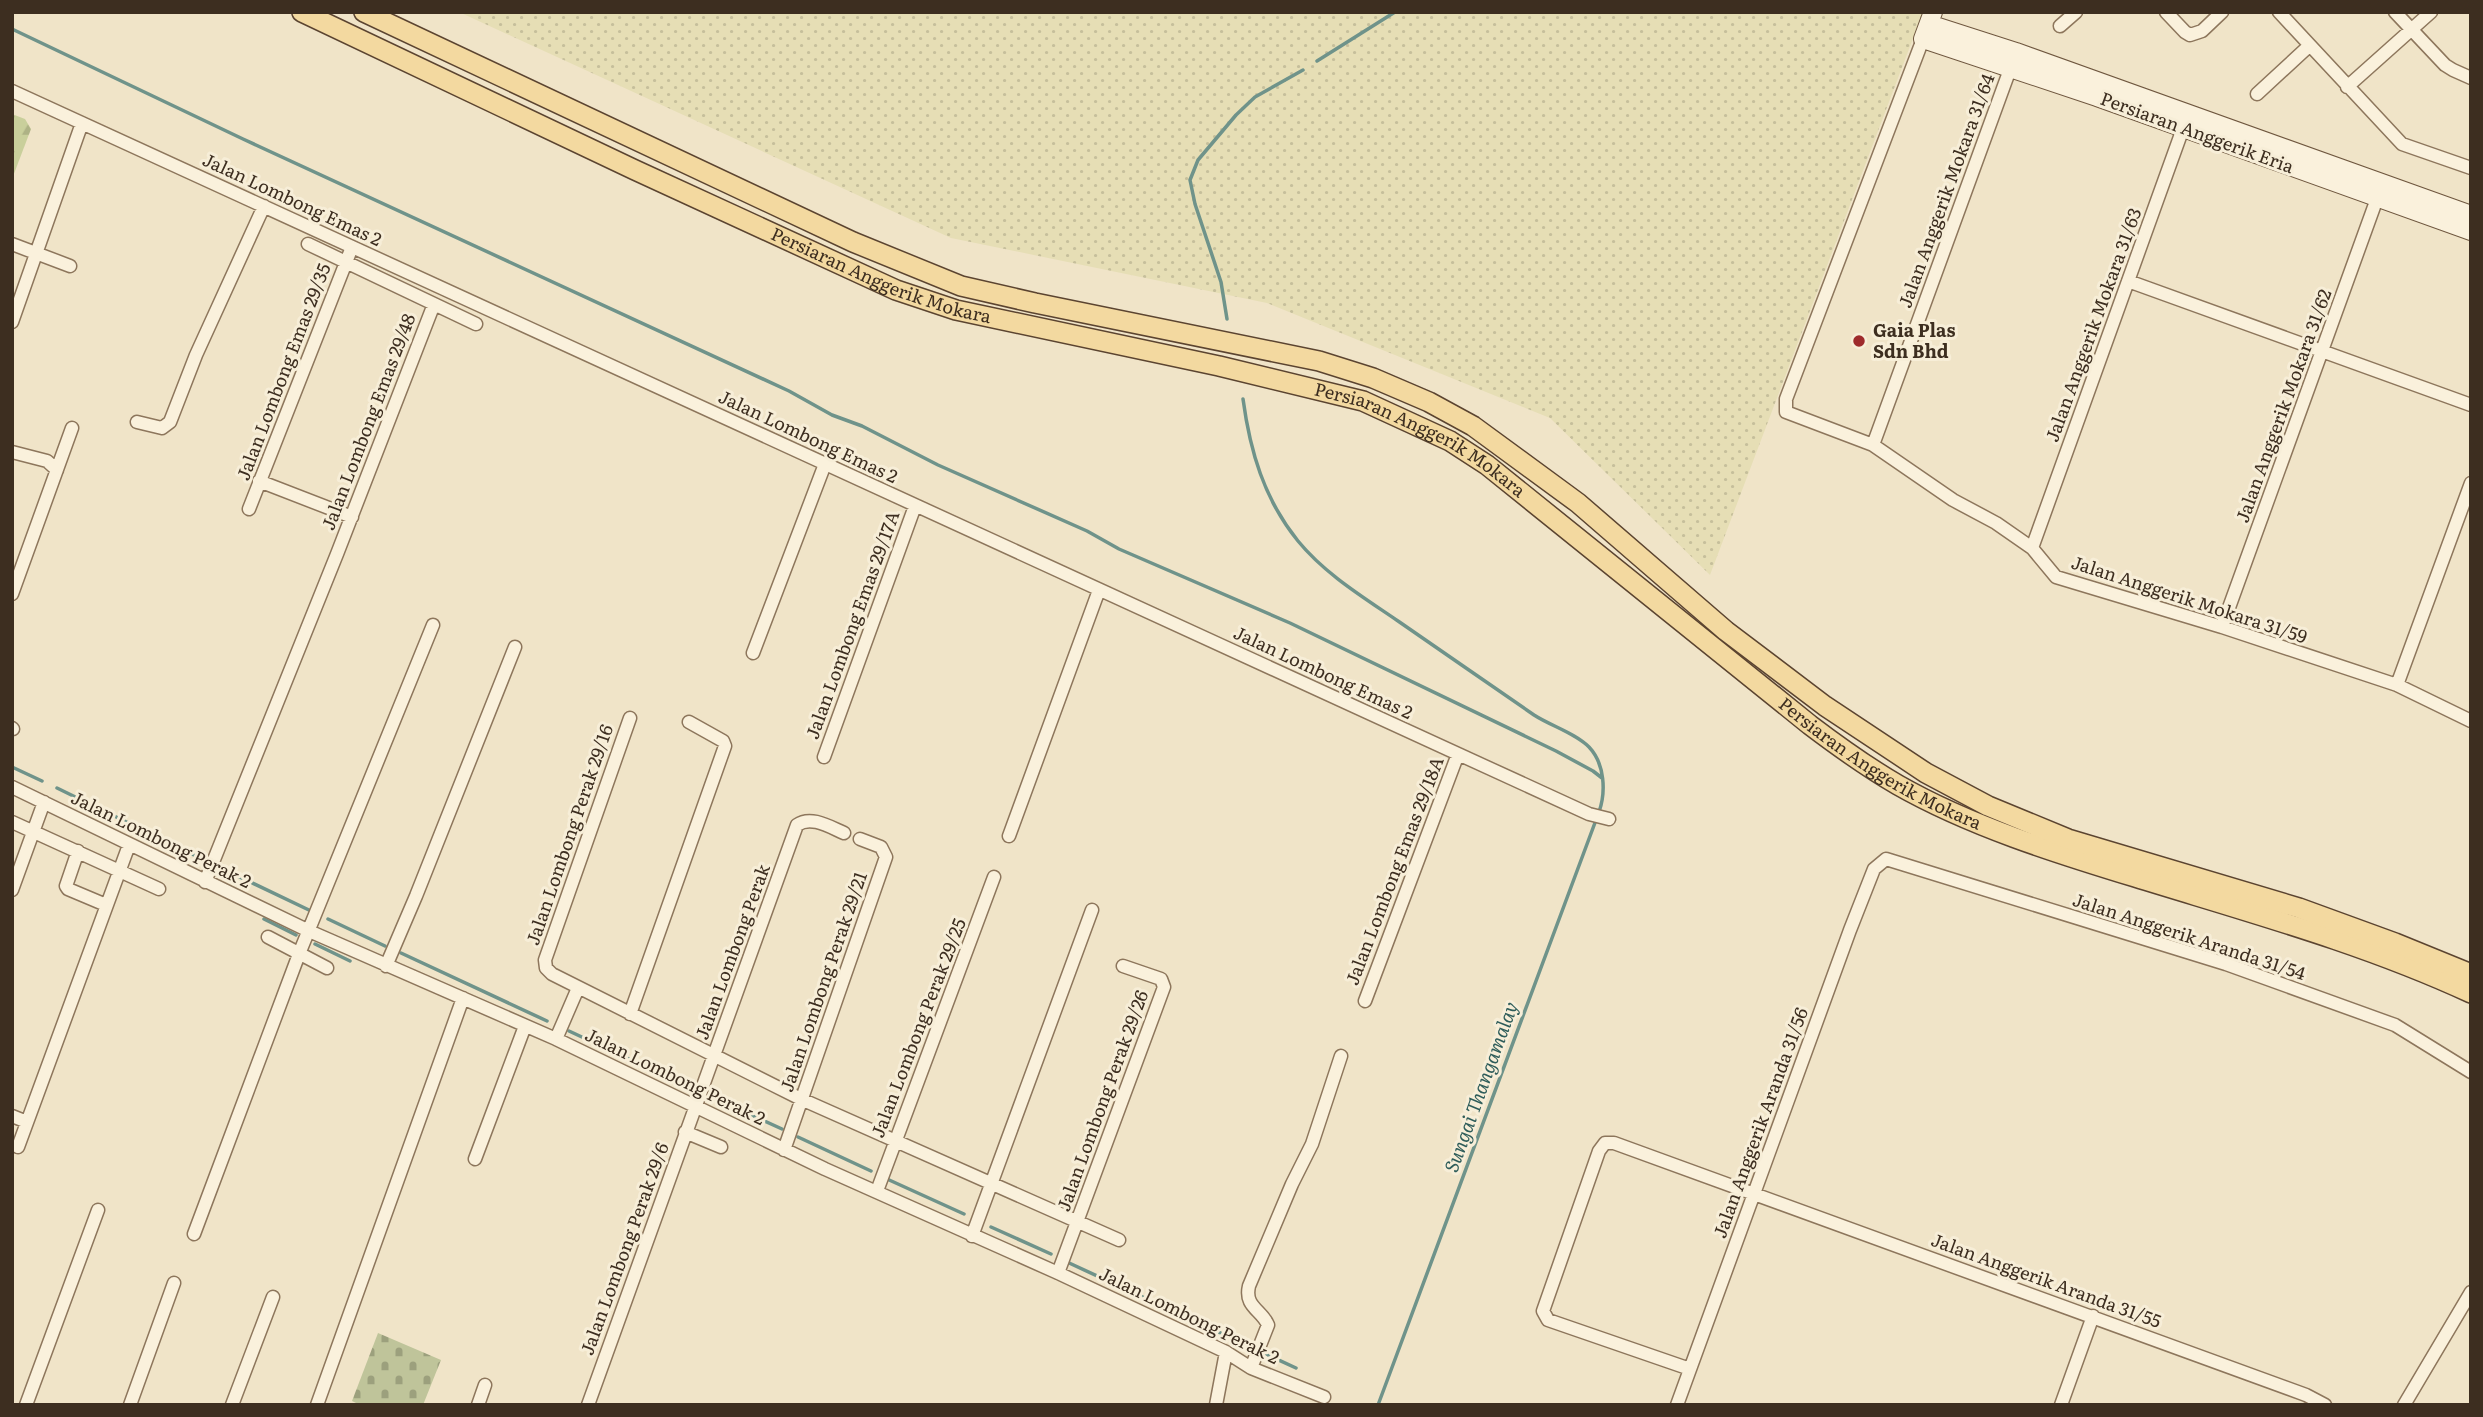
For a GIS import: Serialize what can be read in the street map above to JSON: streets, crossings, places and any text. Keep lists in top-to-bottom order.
{
  "streets": {
    "main road": ["Persiaran Anggerik Mokara"],
    "street": [
      "Persiaran Anggerik Eria",
      "Jalan Anggerik Mokara 31/64",
      "Jalan Lombong Emas 2",
      "Jalan Anggerik Mokara 31/63",
      "Jalan Lombong Emas 29/35",
      "Jalan Anggerik Mokara 31/62",
      "Jalan Lombong Emas 29/48",
      "Jalan Anggerik Mokara 31/59",
      "Jalan Lombong Emas 29/17A",
      "Jalan Lombong Perak 29/16",
      "Jalan Lombong Perak 2",
      "Jalan Lombong Emas 29/18A",
      "Jalan Anggerik Aranda 31/54",
      "Jalan Lombong Perak",
      "Jalan Lombong Perak 29/21",
      "Jalan Lombong Perak 29/25",
      "Jalan Lombong Perak 29/26",
      "Jalan Anggerik Aranda 31/56",
      "Jalan Lombong Perak 29/6",
      "Jalan Anggerik Aranda 31/55"
    ]
  },
  "crossings": [
    ["Persiaran Anggerik Eria", "Jalan Anggerik Mokara 31/64"],
    ["Persiaran Anggerik Eria", "Jalan Anggerik Mokara 31/63"],
    ["Persiaran Anggerik Eria", "Jalan Anggerik Mokara 31/62"],
    ["Persiaran Anggerik Eria", "Jalan Anggerik Mokara 31/59"],
    ["Jalan Anggerik Mokara 31/64", "Jalan Anggerik Mokara 31/59"],
    ["Jalan Lombong Emas 2", "Jalan Lombong Emas 29/35"],
    ["Jalan Lombong Emas 2", "Jalan Lombong Emas 29/17A"],
    ["Jalan Lombong Emas 2", "Jalan Lombong Emas 29/18A"],
    ["Jalan Anggerik Mokara 31/63", "Jalan Anggerik Mokara 31/59"],
    ["Jalan Anggerik Mokara 31/62", "Jalan Anggerik Mokara 31/59"],
    ["Jalan Lombong Emas 29/48", "Jalan Lombong Perak 2"],
    ["Jalan Lombong Perak 29/16", "Jalan Lombong Perak"],
    ["Jalan Lombong Perak 29/16", "Jalan Lombong Perak 29/21"],
    ["Jalan Lombong Perak 29/16", "Jalan Lombong Perak 29/25"],
    ["Jalan Lombong Perak 2", "Jalan Lombong Perak"],
    ["Jalan Lombong Perak 2", "Jalan Lombong Perak 29/21"],
    ["Jalan Lombong Perak 2", "Jalan Lombong Perak 29/25"],
    ["Jalan Lombong Perak 2", "Jalan Lombong Perak 29/26"],
    ["Jalan Lombong Perak 2", "Jalan Lombong Perak 29/6"],
    ["Jalan Anggerik Aranda 31/54", "Jalan Anggerik Aranda 31/56"],
    ["Jalan Lombong Perak", "Jalan Lombong Perak 29/6"],
    ["Jalan Anggerik Aranda 31/56", "Jalan Anggerik Aranda 31/55"]
  ],
  "water": ["Sungai Thangamalay"],
  "places": ["Gaia Plas Sdn Bhd"]
}
